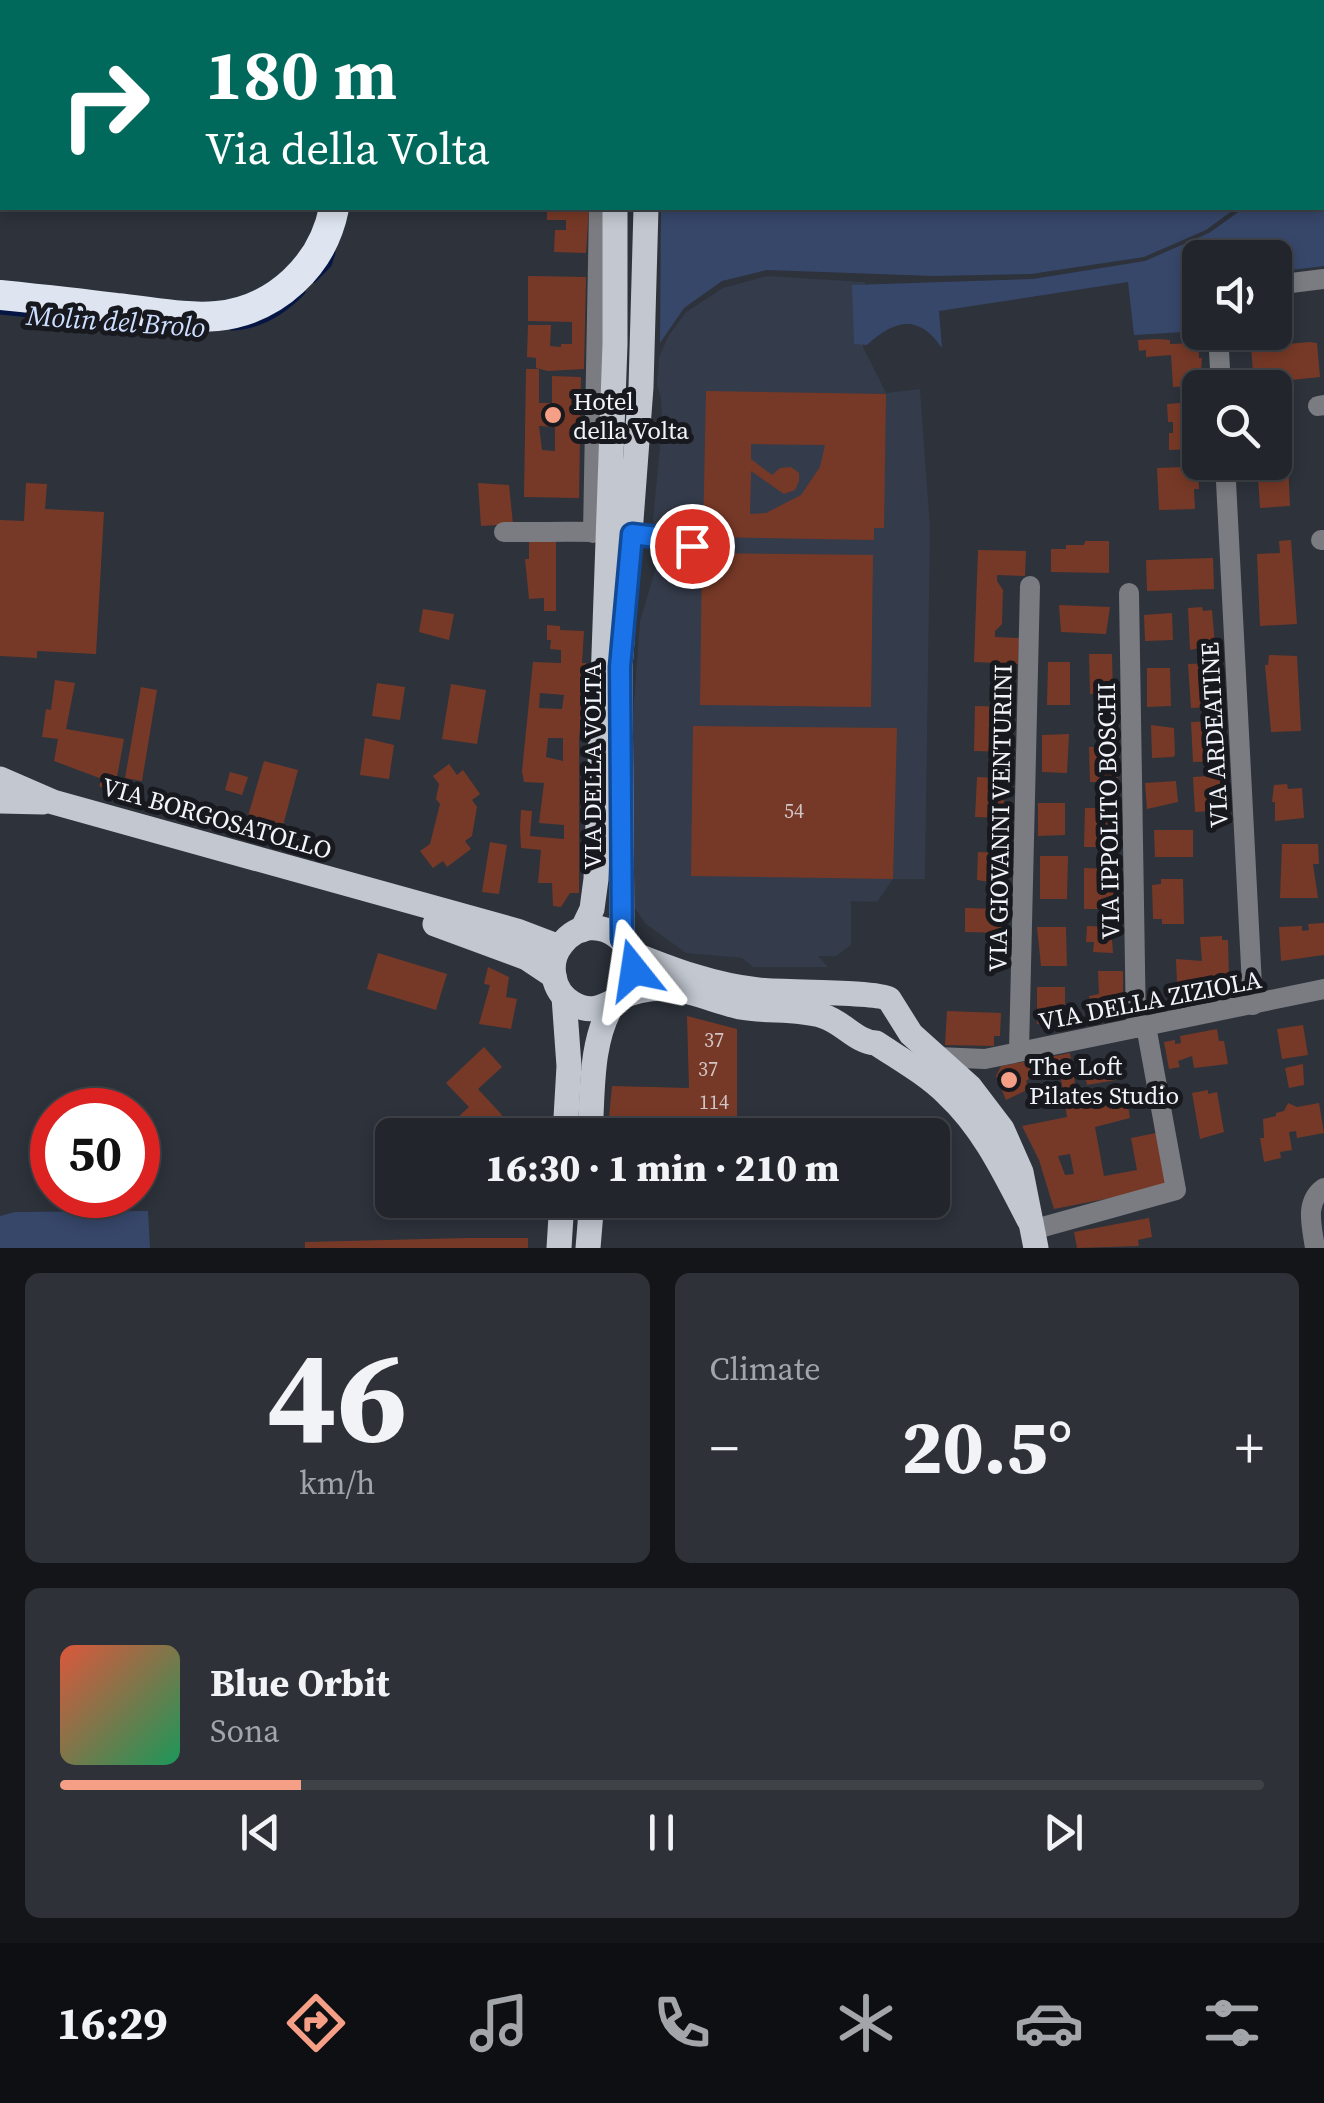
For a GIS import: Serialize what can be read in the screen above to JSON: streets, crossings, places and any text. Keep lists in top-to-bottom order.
{
  "streets": {
    "main road": ["VIA DELLA VOLTA", "VIA BORGOSATOLLO"],
    "street": [
      "VIA ARDEATINE",
      "VIA IPPOLITO BOSCHI",
      "VIA GIOVANNI VENTURINI",
      "VIA DELLA ZIZIOLA"
    ]
  },
  "crossings": [
    ["VIA ARDEATINE", "VIA DELLA ZIZIOLA"],
    ["VIA DELLA VOLTA", "VIA BORGOSATOLLO"],
    ["VIA IPPOLITO BOSCHI", "VIA DELLA ZIZIOLA"],
    ["VIA GIOVANNI VENTURINI", "VIA DELLA ZIZIOLA"]
  ],
  "water": ["Molin del Brolo"],
  "places": ["Hotel della Volta", "The Loft Pilates Studio"],
  "house_numbers": [
    "54",
    "37",
    "37",
    "114"
  ],
  "page": {
    "turn": ["180 m", "Via della Volta"],
    "limit": "50",
    "trip": "16:30 · 1 min · 210 m",
    "tile": [
      ["46", "km/h"],
      "Climate"
    ],
    "heat": ["−", "20.5°", "+"],
    "song": ["Blue Orbit", "Sona"],
    "tabs": "16:29"
  }
}
